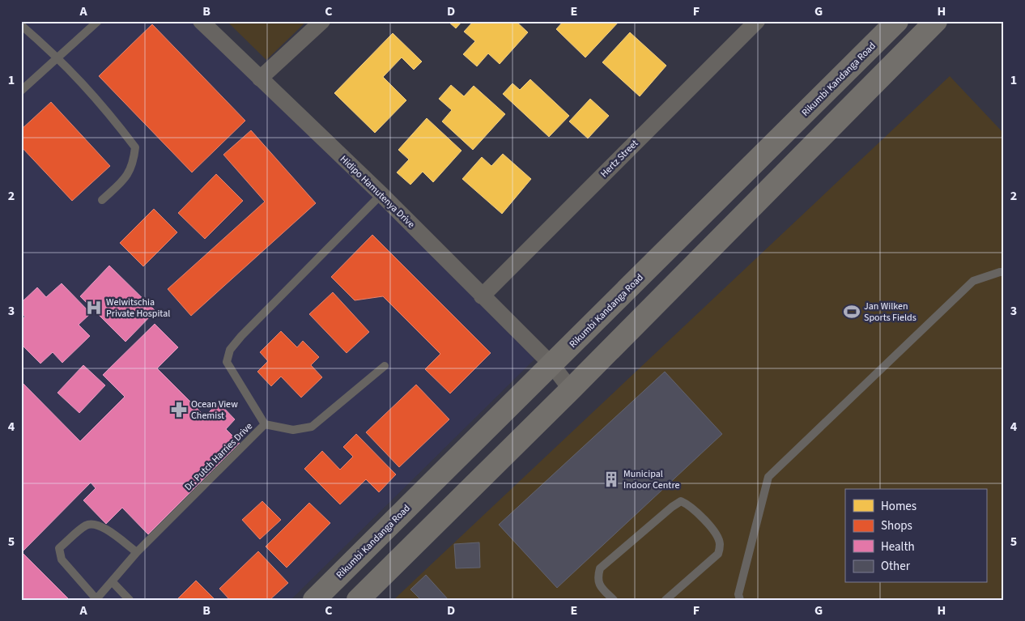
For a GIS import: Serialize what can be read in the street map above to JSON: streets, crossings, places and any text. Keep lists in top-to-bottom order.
{
  "streets": {
    "main road": ["Rikumbi Kandanga Road"],
    "street": ["Hertz Street", "Hidipo Hamutenya Drive"],
    "lane": ["Dr. Putch Harries Drive"]
  },
  "crossings": [
    ["Rikumbi Kandanga Road", "Hidipo Hamutenya Drive"],
    ["Hertz Street", "Hidipo Hamutenya Drive"],
    ["Hidipo Hamutenya Drive", "Dr. Putch Harries Drive"]
  ],
  "places": {
    "hospital": ["Welwitschia Private Hospital"],
    "sports": ["Jan Wilken Sports Fields"],
    "pharmacy": ["Ocean View Chemist"],
    "building": ["Municipal Indoor Centre"]
  },
  "legend": [
    "Homes",
    "Shops",
    "Health",
    "Other"
  ],
  "grid": {
    "columns": [
      "A",
      "B",
      "C",
      "D",
      "E",
      "F",
      "G",
      "H"
    ],
    "rows": [
      "1",
      "2",
      "3",
      "4",
      "5"
    ]
  }
}
